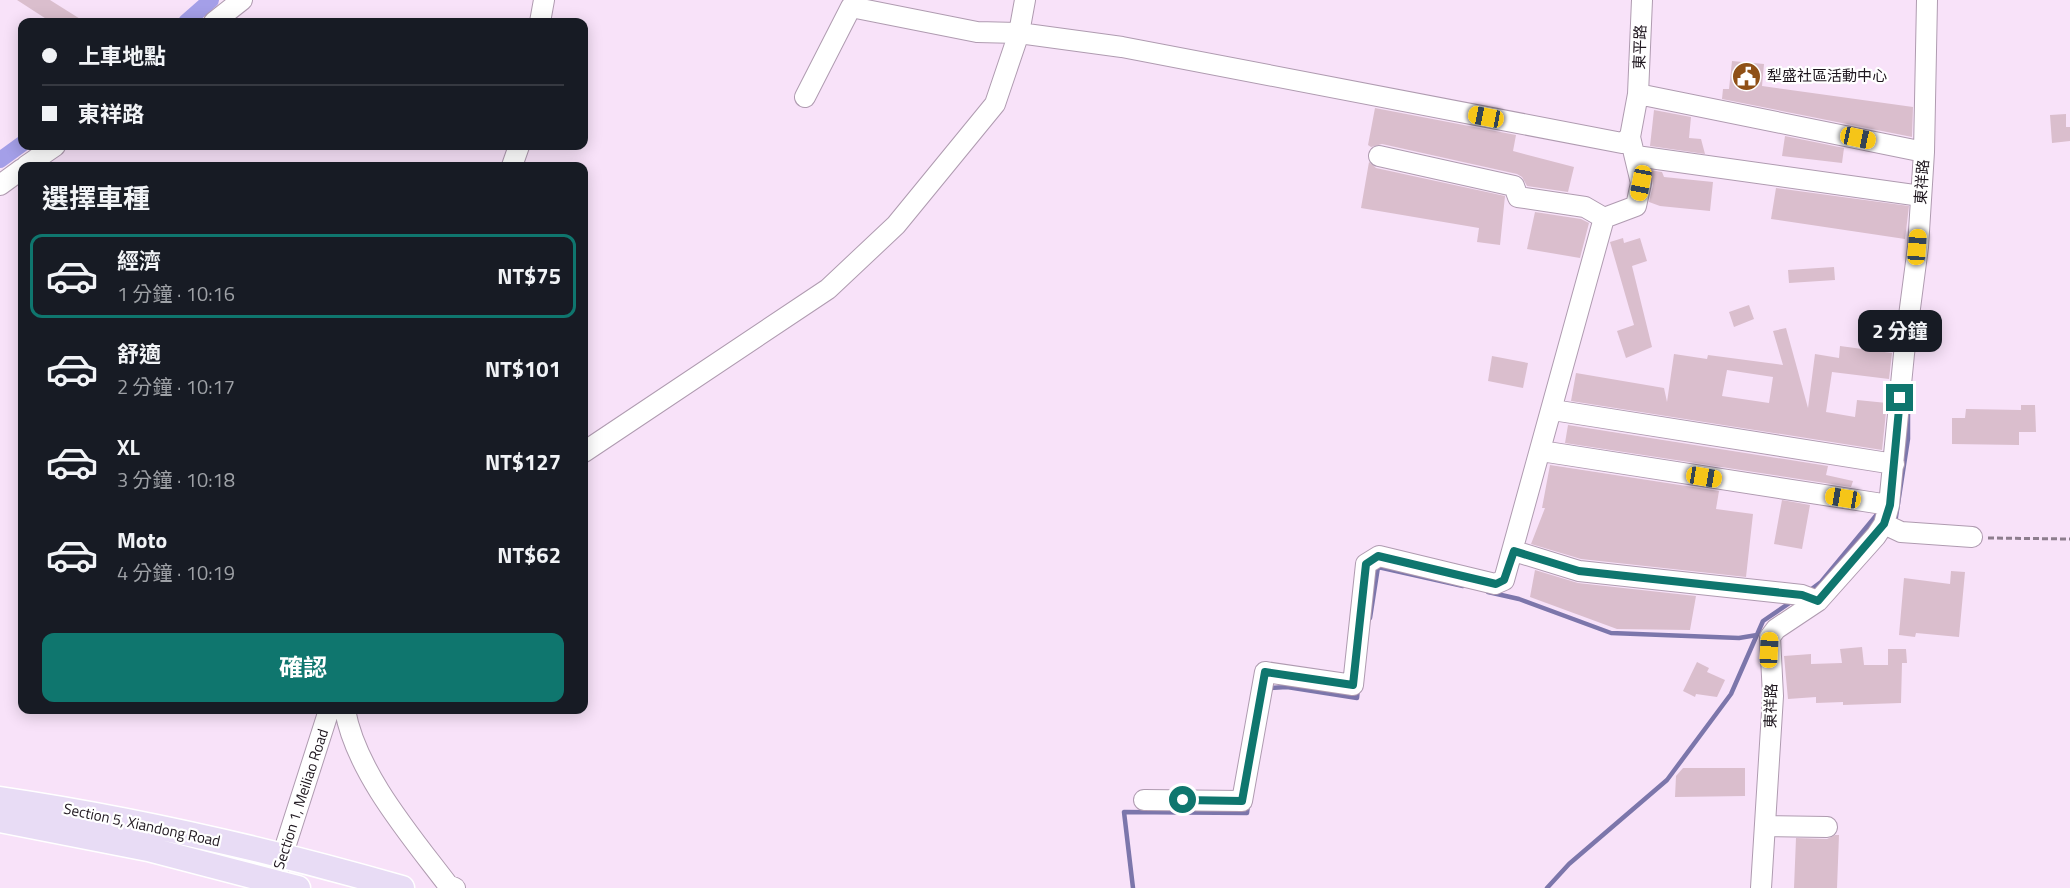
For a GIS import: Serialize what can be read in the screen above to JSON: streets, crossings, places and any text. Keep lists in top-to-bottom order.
{
  "streets": {
    "main road": ["Section 5, Xiandong Road"],
    "street": ["東平路", "東祥路", "Section 1, Meiliao Road"]
  },
  "crossings": [
    ["Section 1, Meiliao Road", "Section 5, Xiandong Road"]
  ],
  "places": {
    "public building": ["犁盛社區活動中心"]
  },
  "page": {
    "banner": ["上車地點", "東祥路"],
    "heading": "選擇車種",
    "list": [
      {
        "name": "經濟",
        "note": "1 分鐘 · 10:16",
        "value": "NT$75"
      },
      {
        "name": "舒適",
        "note": "2 分鐘 · 10:17",
        "value": "NT$101"
      },
      {
        "name": "XL",
        "note": "3 分鐘 · 10:18",
        "value": "NT$127"
      },
      {
        "name": "Moto",
        "note": "4 分鐘 · 10:19",
        "value": "NT$62"
      }
    ],
    "bubble": "2 分鐘",
    "buttons": "確認"
  }
}
